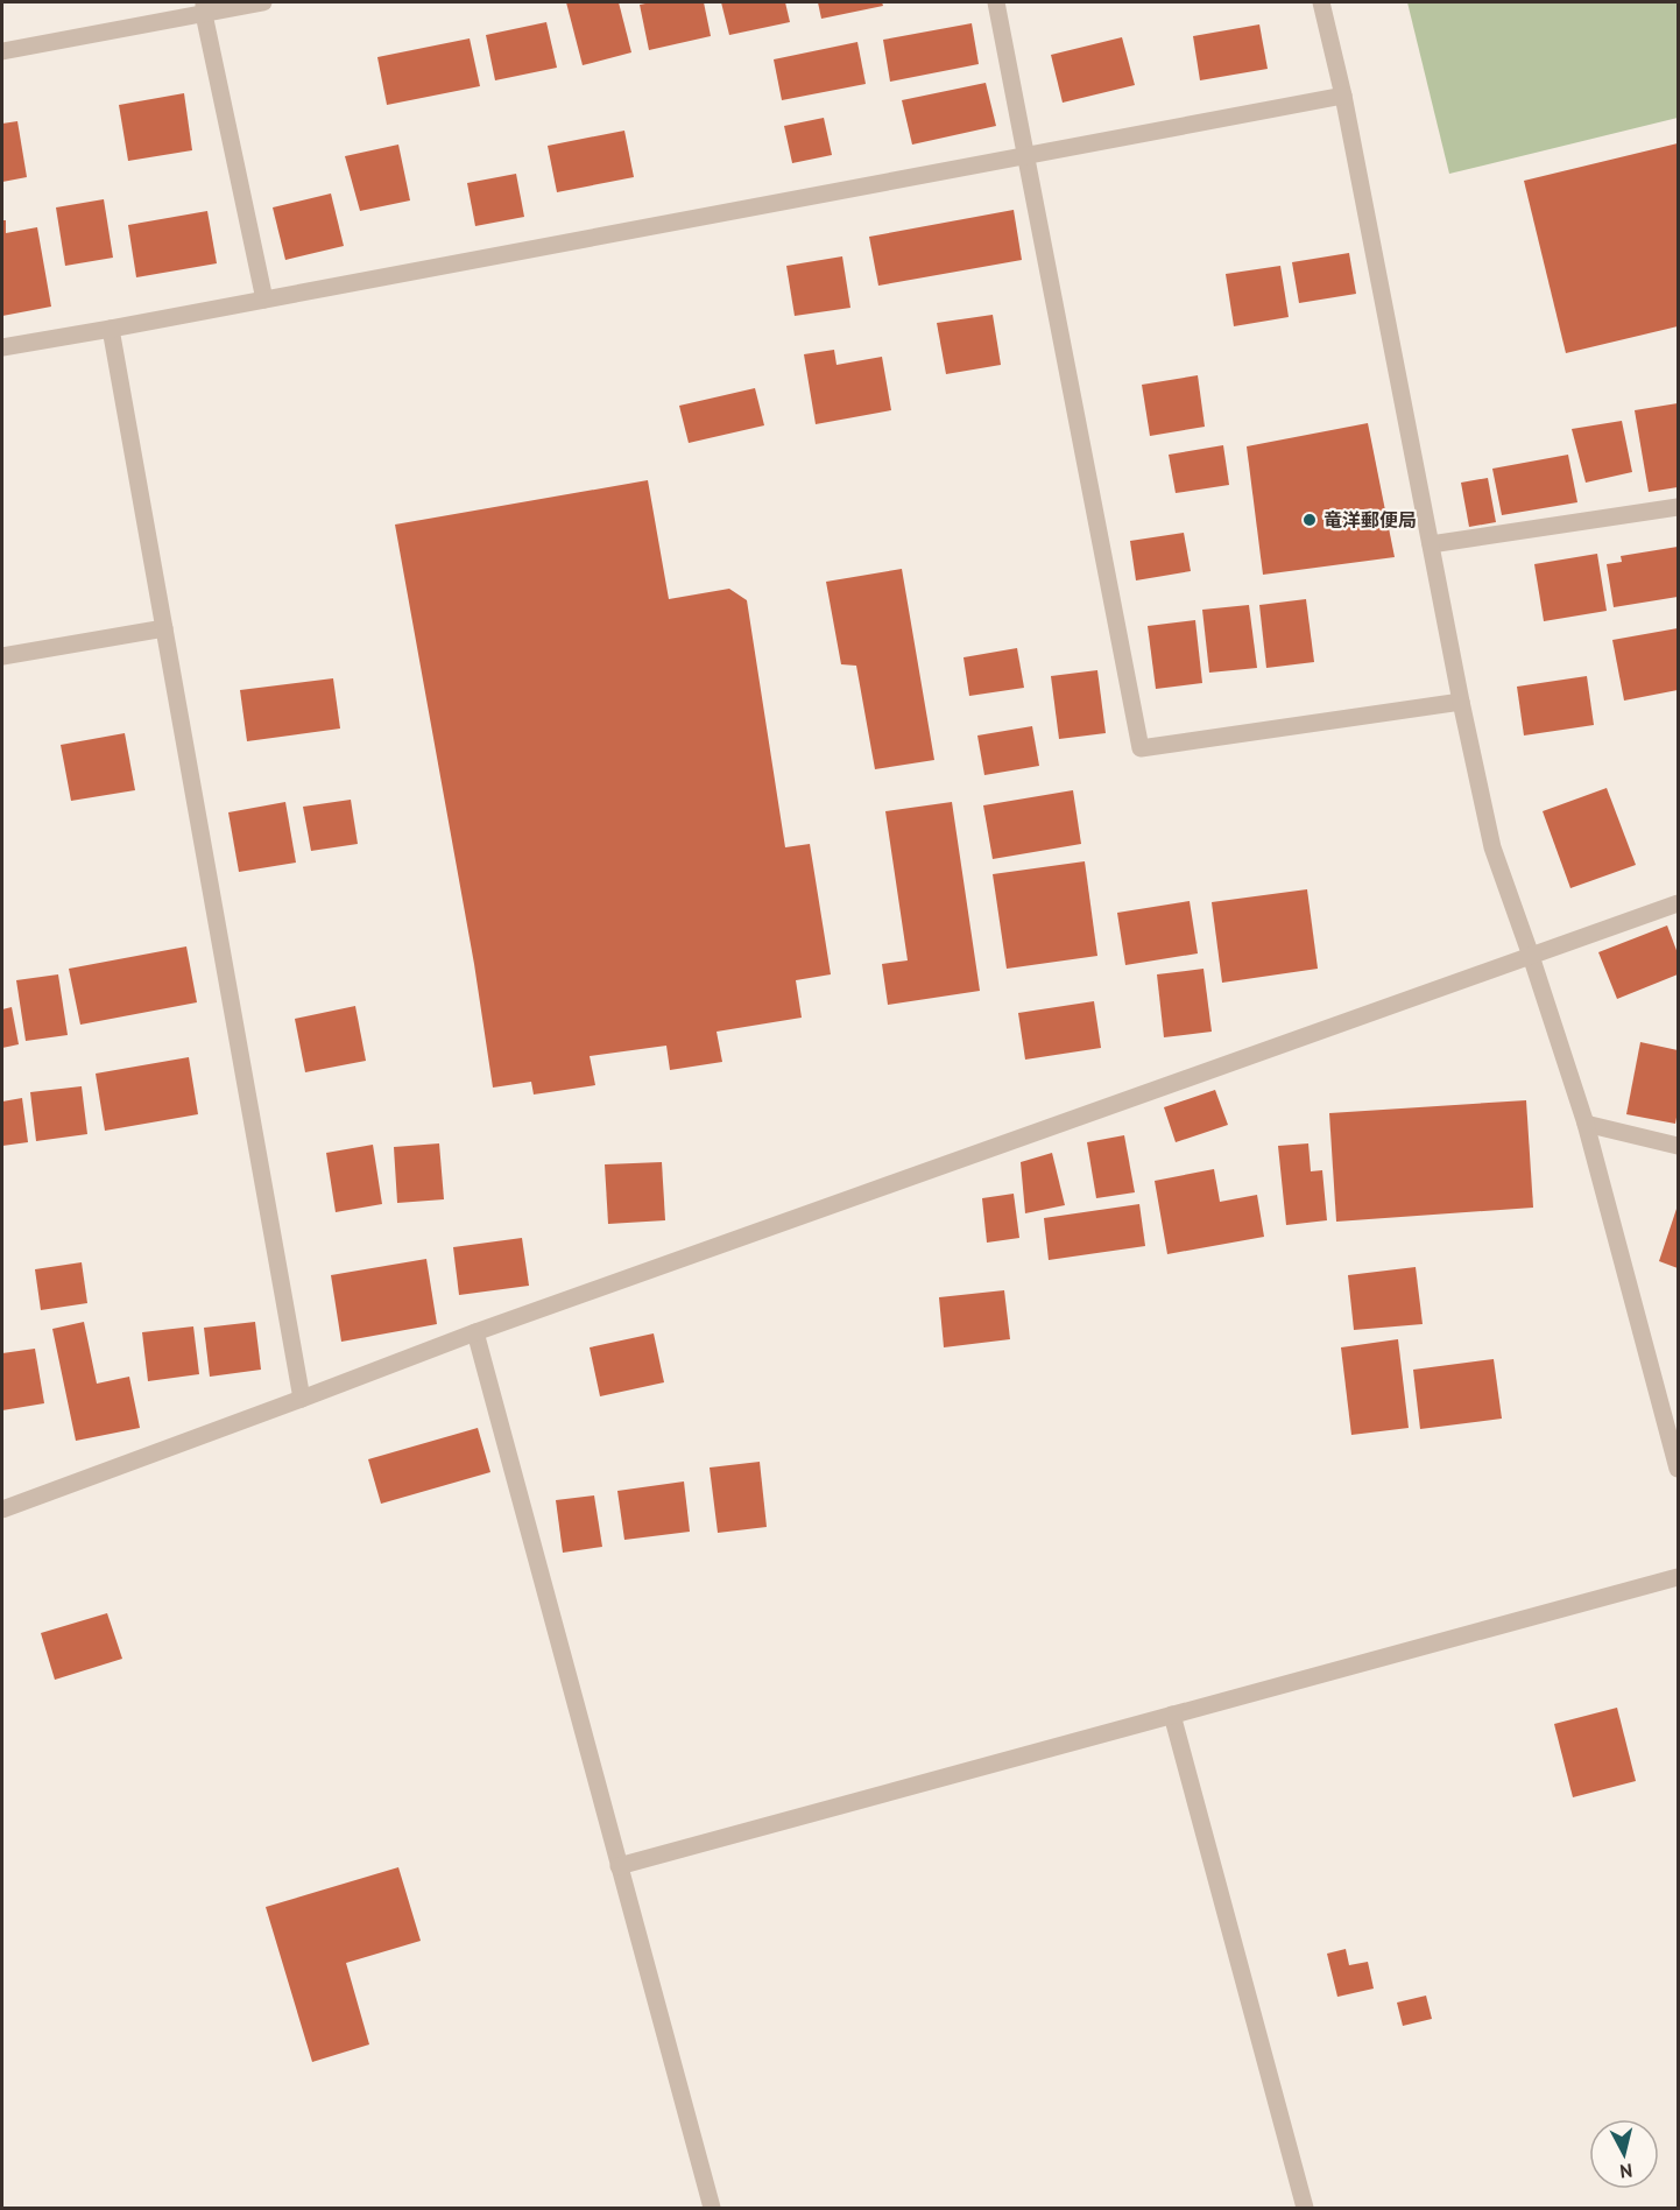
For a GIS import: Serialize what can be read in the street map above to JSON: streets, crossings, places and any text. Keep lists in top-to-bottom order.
{
  "places": ["竜洋郵便局"],
  "north": "bottom"
}
